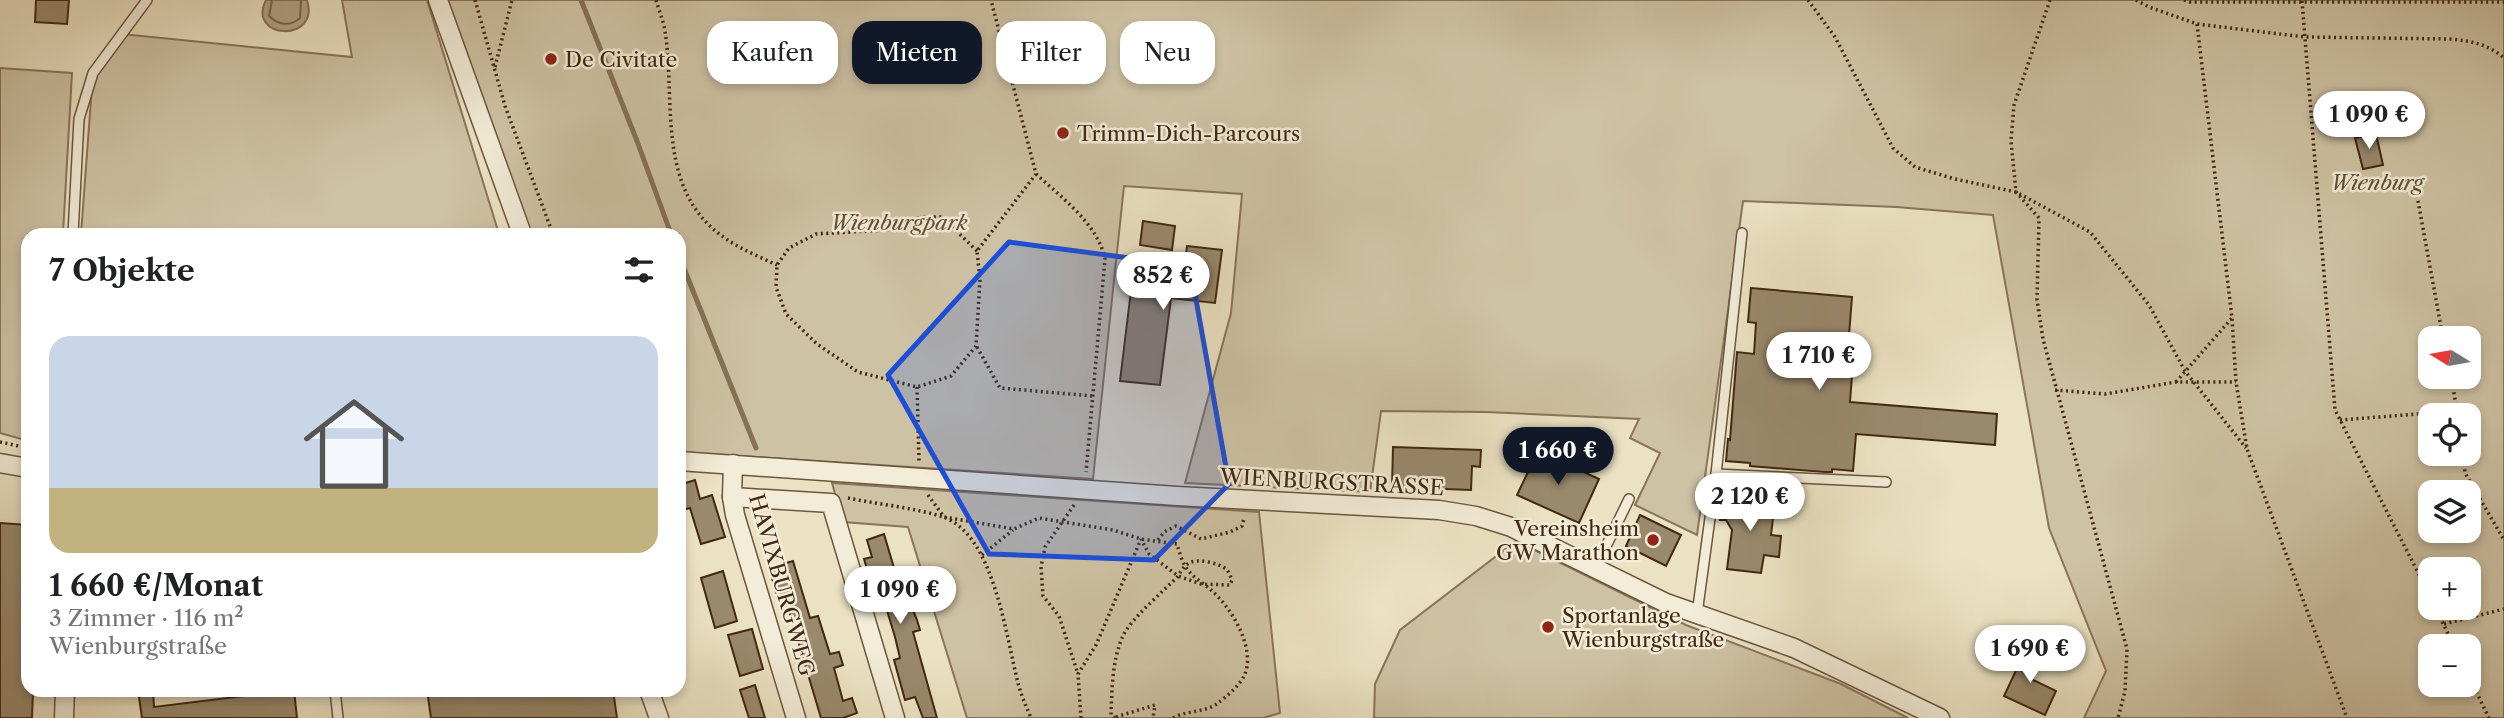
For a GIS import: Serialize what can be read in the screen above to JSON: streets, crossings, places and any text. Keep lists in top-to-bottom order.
{
  "streets": {
    "street": ["WIENBURGSTRASSE", "HAVIXBURGWEG"]
  },
  "crossings": [
    ["WIENBURGSTRASSE", "HAVIXBURGWEG"]
  ],
  "parks": ["Wienburg", "Wienburgpark"],
  "places": [
    "De Civitate",
    "Trimm-Dich-Parcours",
    "Vereinsheim GW Marathon",
    "Sportanlage Wienburgstraße"
  ],
  "north": "left",
  "page": {
    "chip": [
      "Kaufen",
      "Mieten",
      "Filter",
      "Neu"
    ],
    "price": [
      "1 090 €",
      "852 €",
      "1 710 €",
      "1 660 €",
      "2 120 €",
      "1 090 €",
      "1 690 €"
    ],
    "heading": "7 Objekte",
    "list": [
      {
        "name": "1 660 €/Monat",
        "note": "3 Zimmer · 116 m² · Wienburgstraße"
      }
    ],
    "map_buttons": ["+", "−"]
  }
}
